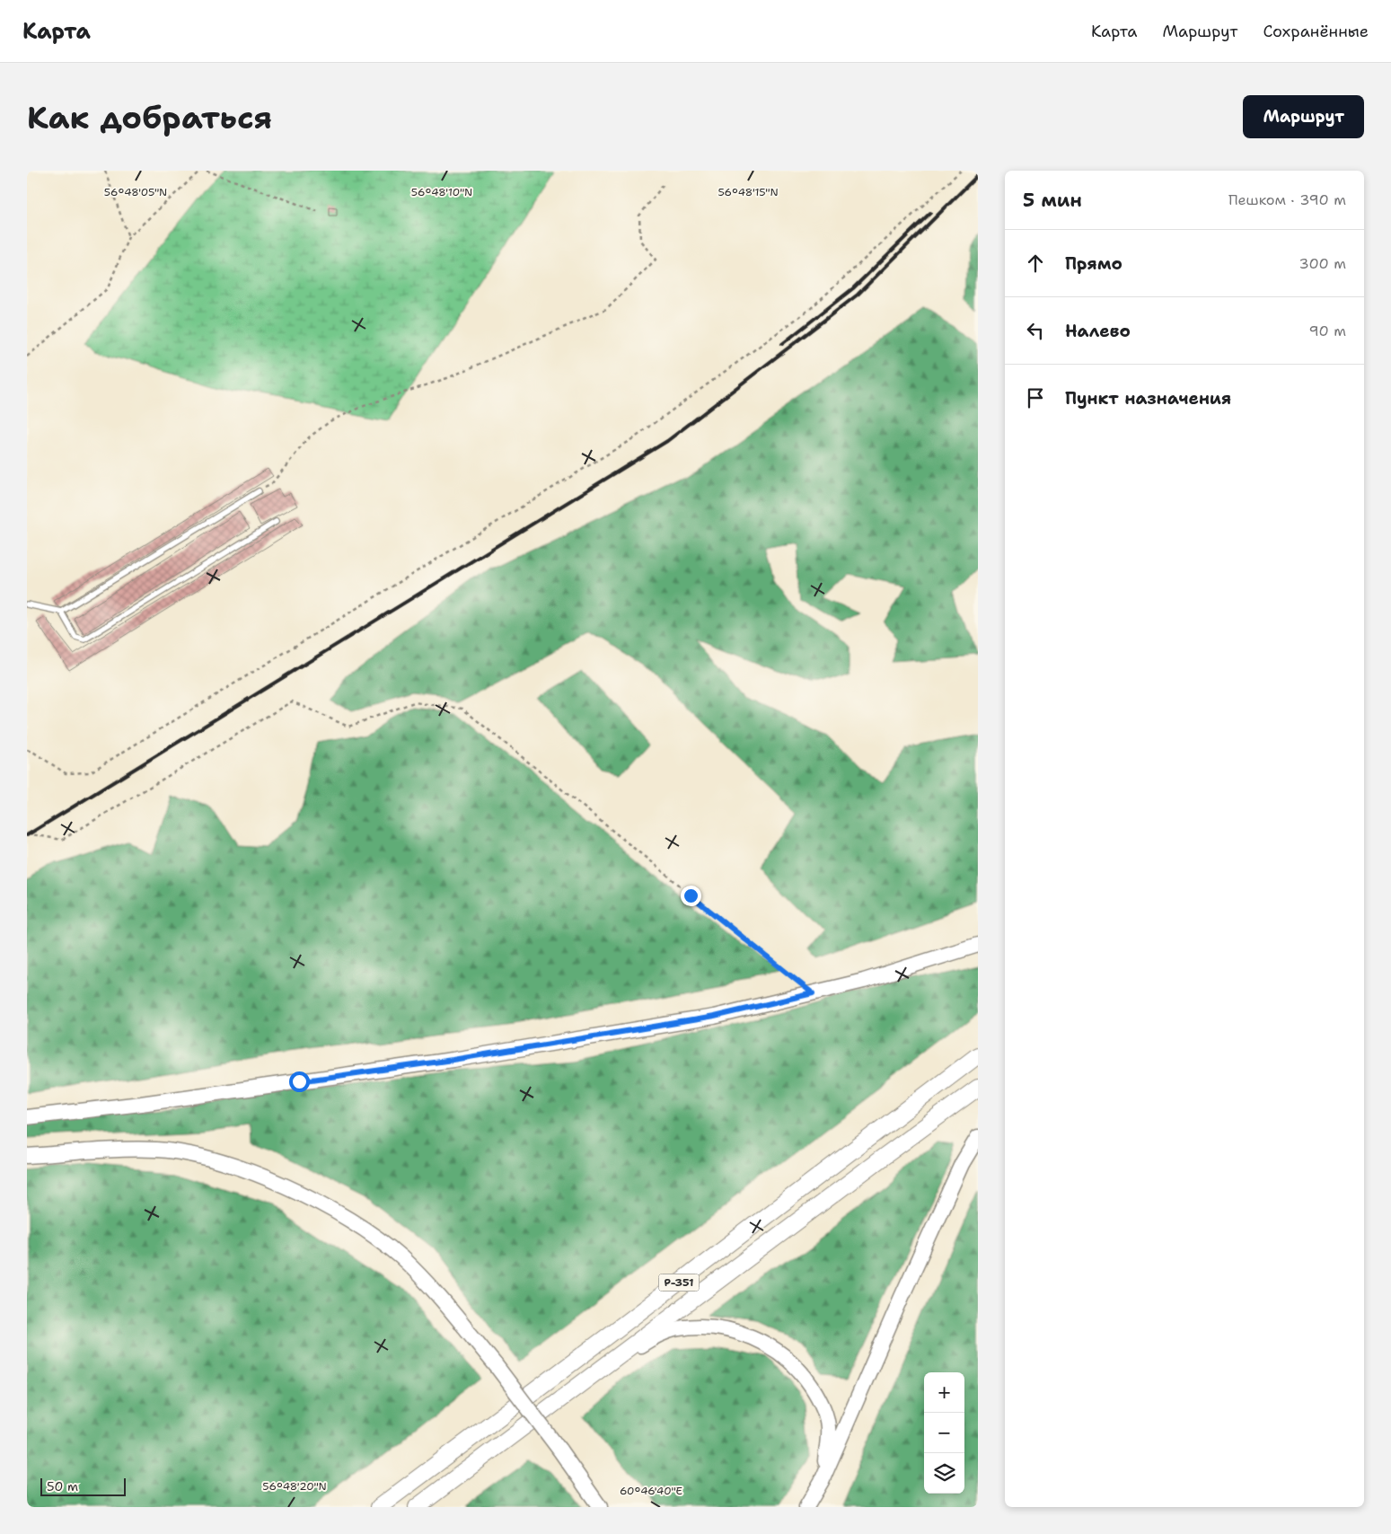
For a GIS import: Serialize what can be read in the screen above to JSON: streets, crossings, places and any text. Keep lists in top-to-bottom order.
{
  "streets": {
    "main road": ["Р-351"]
  },
  "scale_bar": "50 m",
  "page": {
    "header": "Карта",
    "nav": ["Карта", "Маршрут", "Сохранённые"],
    "buttons": "Маршрут",
    "title": "Как добраться",
    "heading": ["5 мин", "Пешком · 390 m"],
    "list": [
      ["Прямо", "300 m"],
      ["Налево", "90 m"],
      "Пункт назначения"
    ],
    "map_buttons": ["+", "−"],
    "scale": "50 m"
  },
  "coordinates": [
    "56°48'05\"N",
    "56°48'10\"N",
    "56°48'15\"N",
    "56°48'20\"N",
    "60°46'40\"E"
  ]
}
